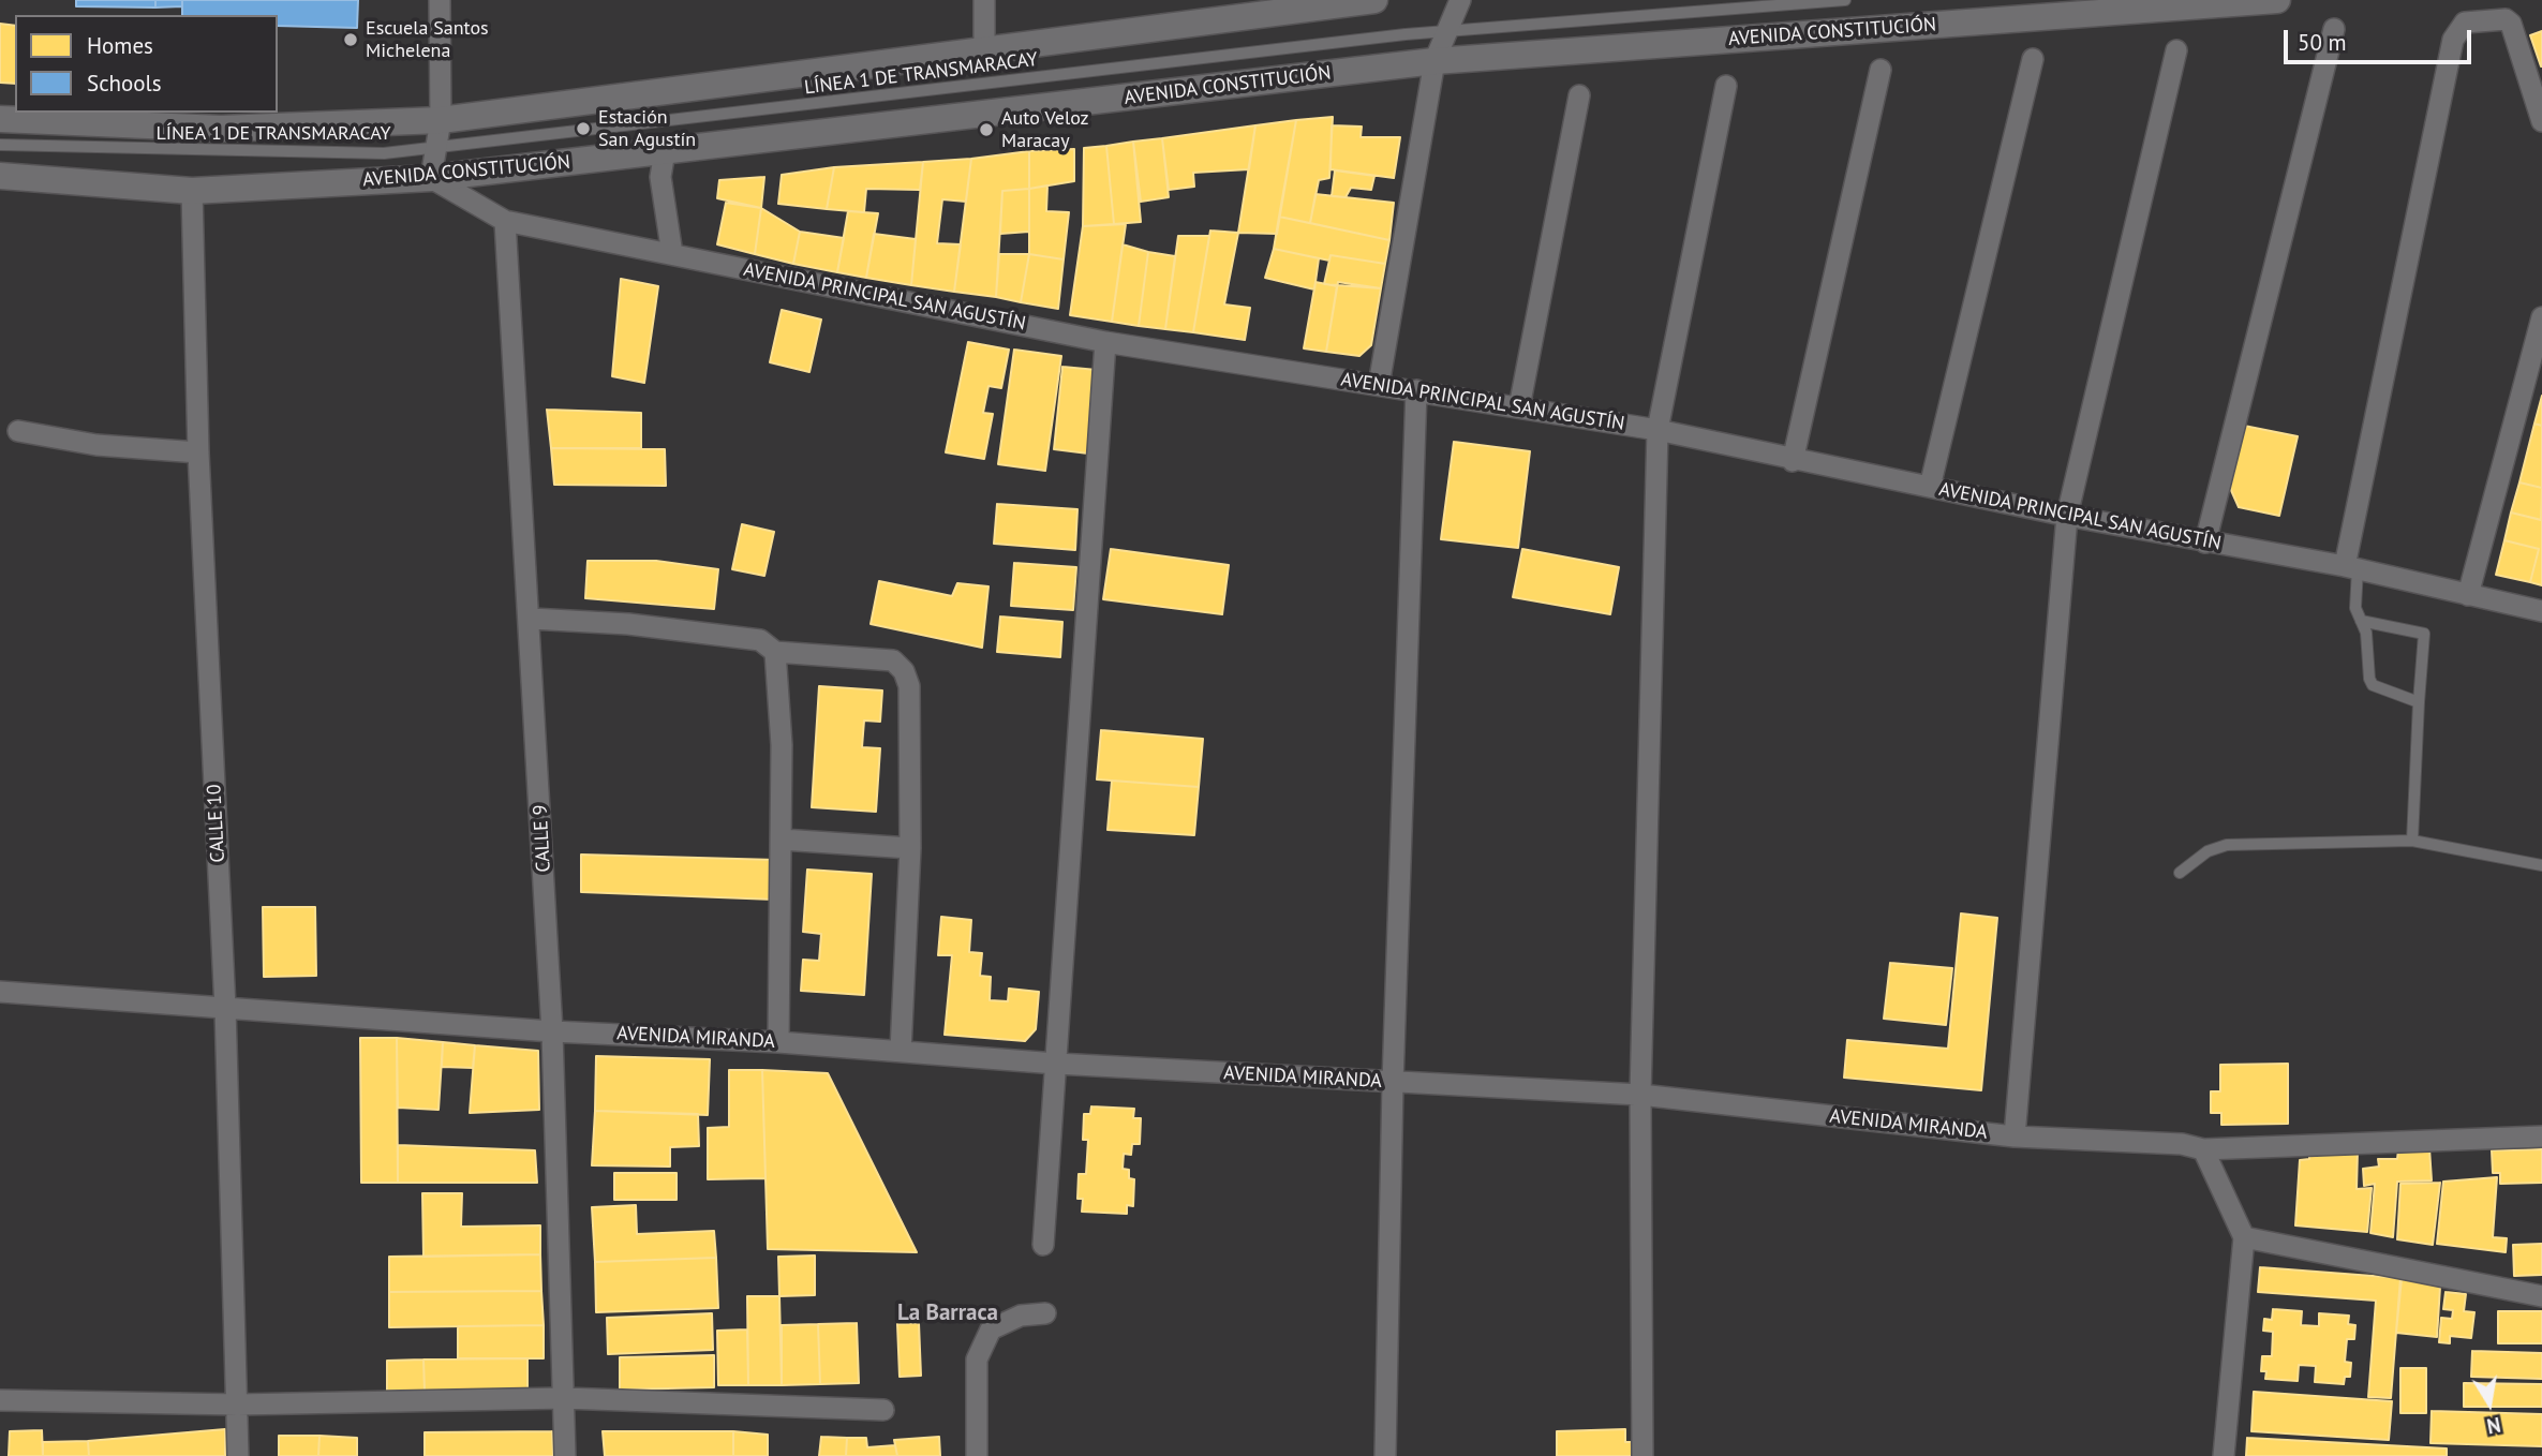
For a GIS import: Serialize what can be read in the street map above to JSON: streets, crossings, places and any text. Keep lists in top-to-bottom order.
{
  "streets": {
    "street": [
      "AVENIDA CONSTITUCIÓN",
      "AVENIDA PRINCIPAL SAN AGUSTÍN",
      "CALLE 10",
      "CALLE 9",
      "AVENIDA MIRANDA"
    ],
    "lane": ["LÍNEA 1 DE TRANSMARACAY"]
  },
  "crossings": [
    ["AVENIDA CONSTITUCIÓN", "AVENIDA PRINCIPAL SAN AGUSTÍN"],
    ["AVENIDA CONSTITUCIÓN", "CALLE 10"],
    ["AVENIDA PRINCIPAL SAN AGUSTÍN", "CALLE 9"],
    ["CALLE 10", "AVENIDA MIRANDA"],
    ["CALLE 9", "AVENIDA MIRANDA"]
  ],
  "districts": ["La Barraca"],
  "places": ["Escuela Santos Michelena", "Estación San Agustín", "Auto Veloz Maracay"],
  "legend": ["Homes", "Schools"],
  "scale_bar": "50 m",
  "north": "bottom"
}
